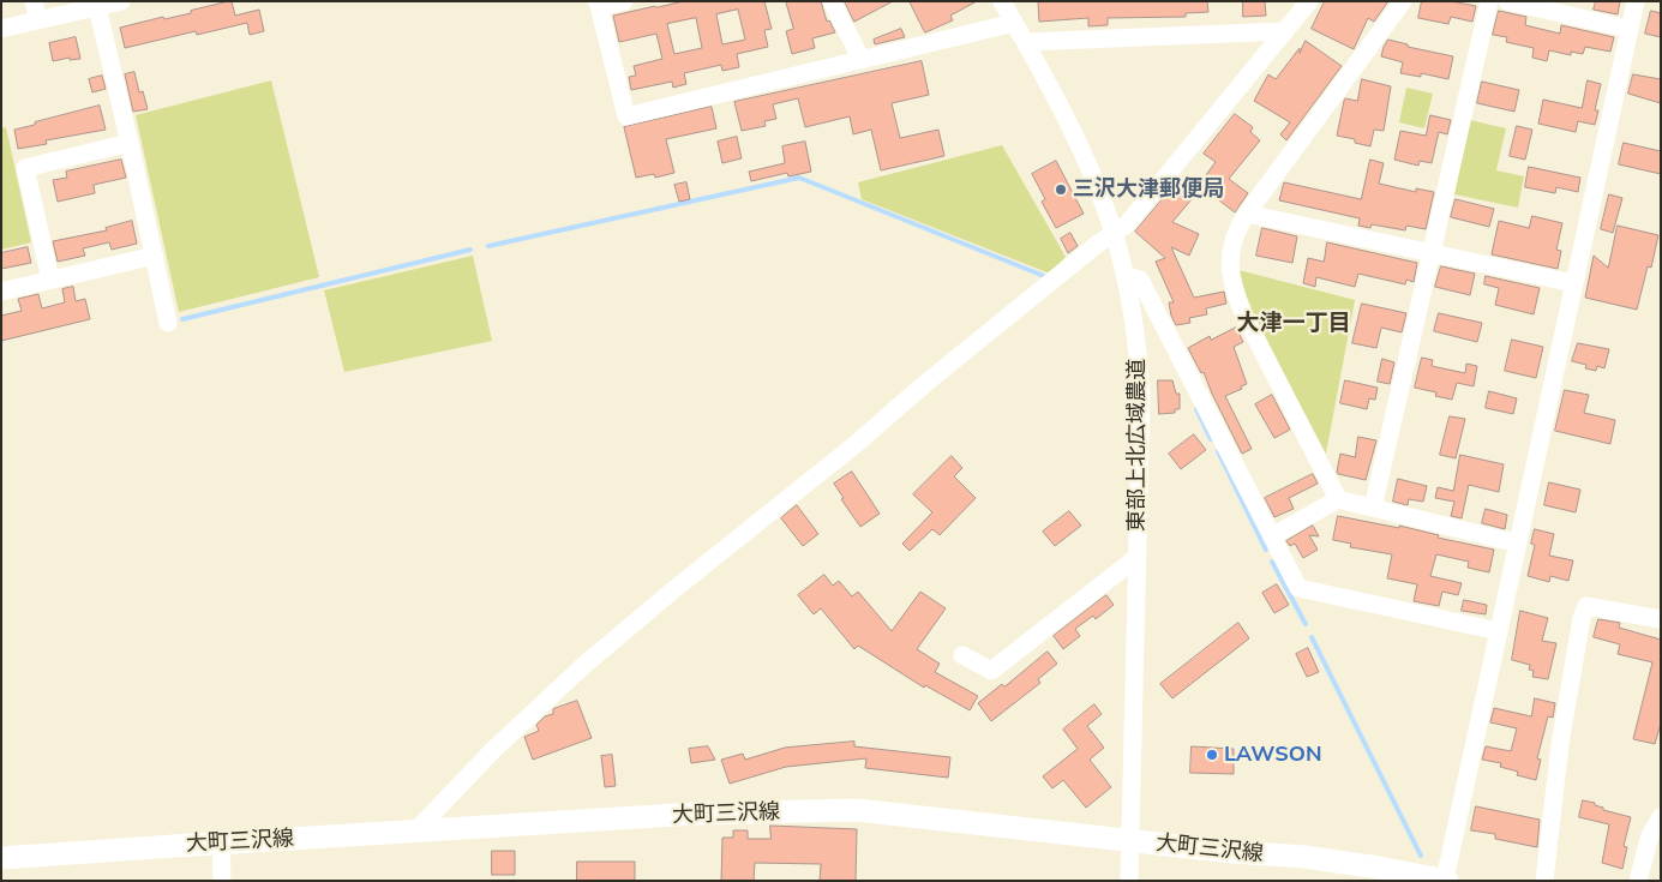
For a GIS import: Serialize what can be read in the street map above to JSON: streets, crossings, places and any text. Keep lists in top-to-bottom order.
{
  "streets": {
    "main road": ["大町三沢線"],
    "street": ["東部上北広域農道"]
  },
  "crossings": [
    ["東部上北広域農道", "大町三沢線"]
  ],
  "districts": ["大津一丁目"],
  "places": ["三沢大津郵便局", "LAWSON"]
}
